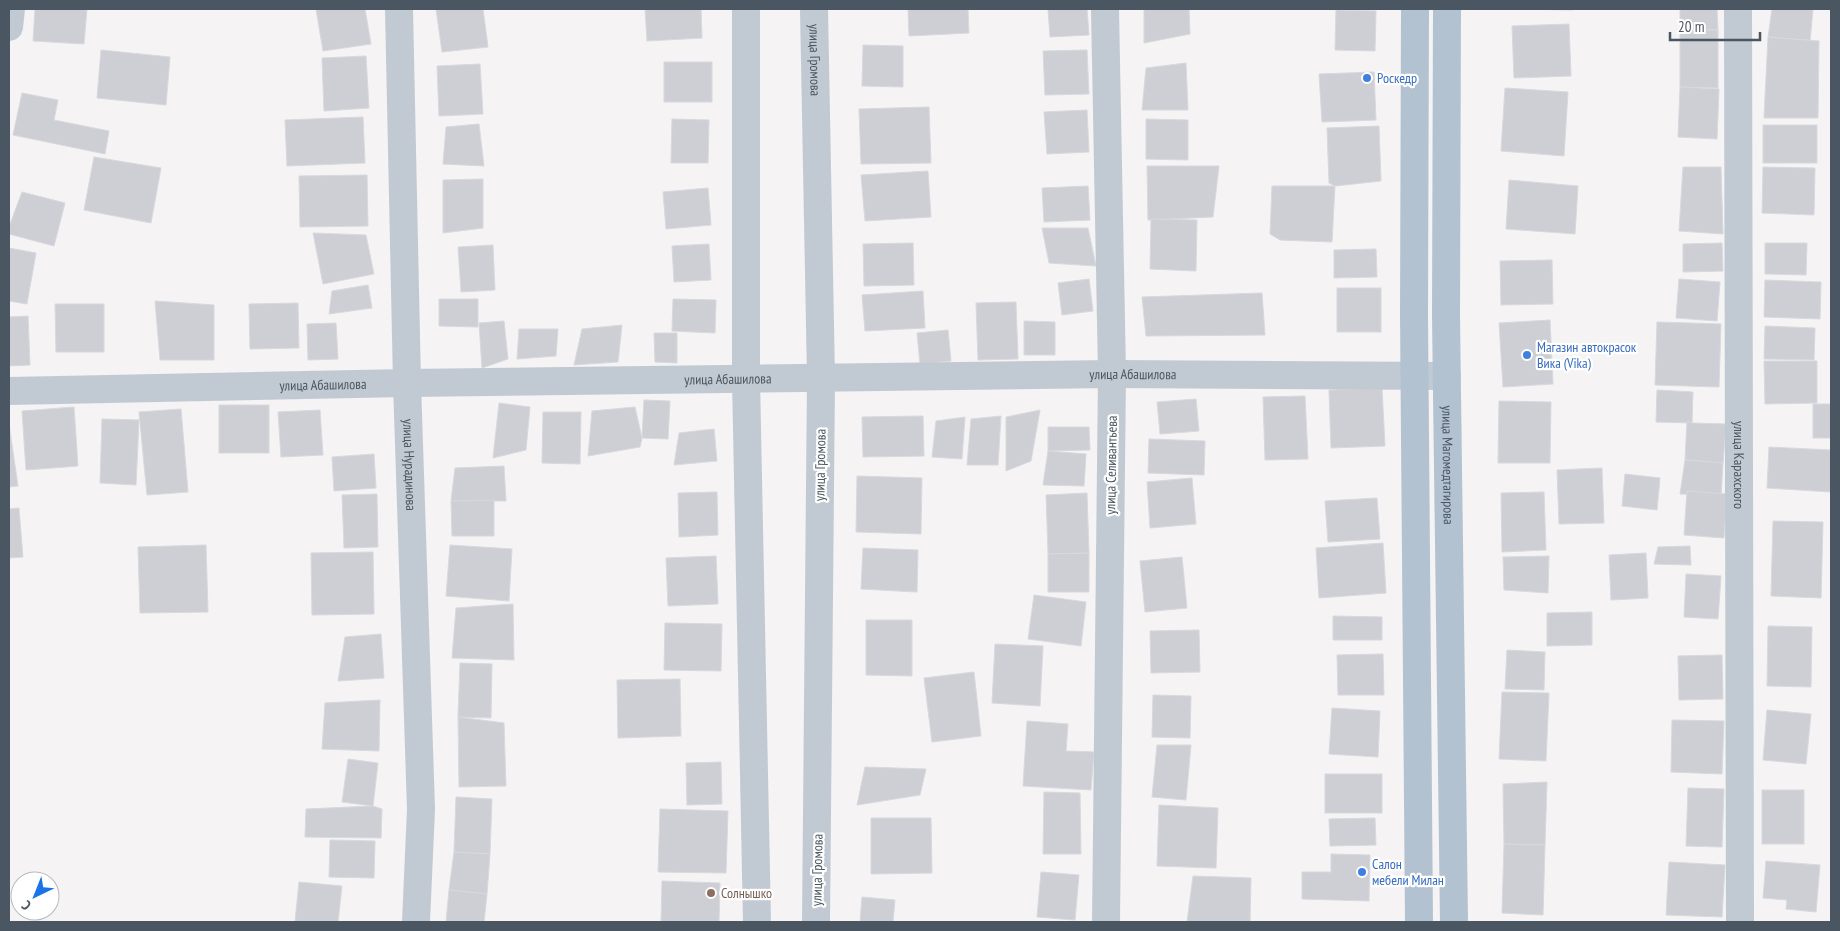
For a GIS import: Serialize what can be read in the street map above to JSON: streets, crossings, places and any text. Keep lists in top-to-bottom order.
{
  "streets": {
    "main road": ["улица Магомедтагирова"],
    "street": [
      "улица Громова",
      "улица Абашилова",
      "улица Селивантьева",
      "улица Нурадинова",
      "улица Карахского"
    ]
  },
  "crossings": [
    ["улица Громова", "улица Абашилова"],
    ["улица Абашилова", "улица Селивантьева"],
    ["улица Абашилова", "улица Нурадинова"],
    ["улица Абашилова", "улица Магомедтагирова"]
  ],
  "places": [
    "Роскедр",
    "Магазин автокрасок Вика (Vika)",
    "Салон мебели Милан",
    "Солнышко"
  ],
  "scale_bar": "20 m",
  "north": "bottom left"
}
